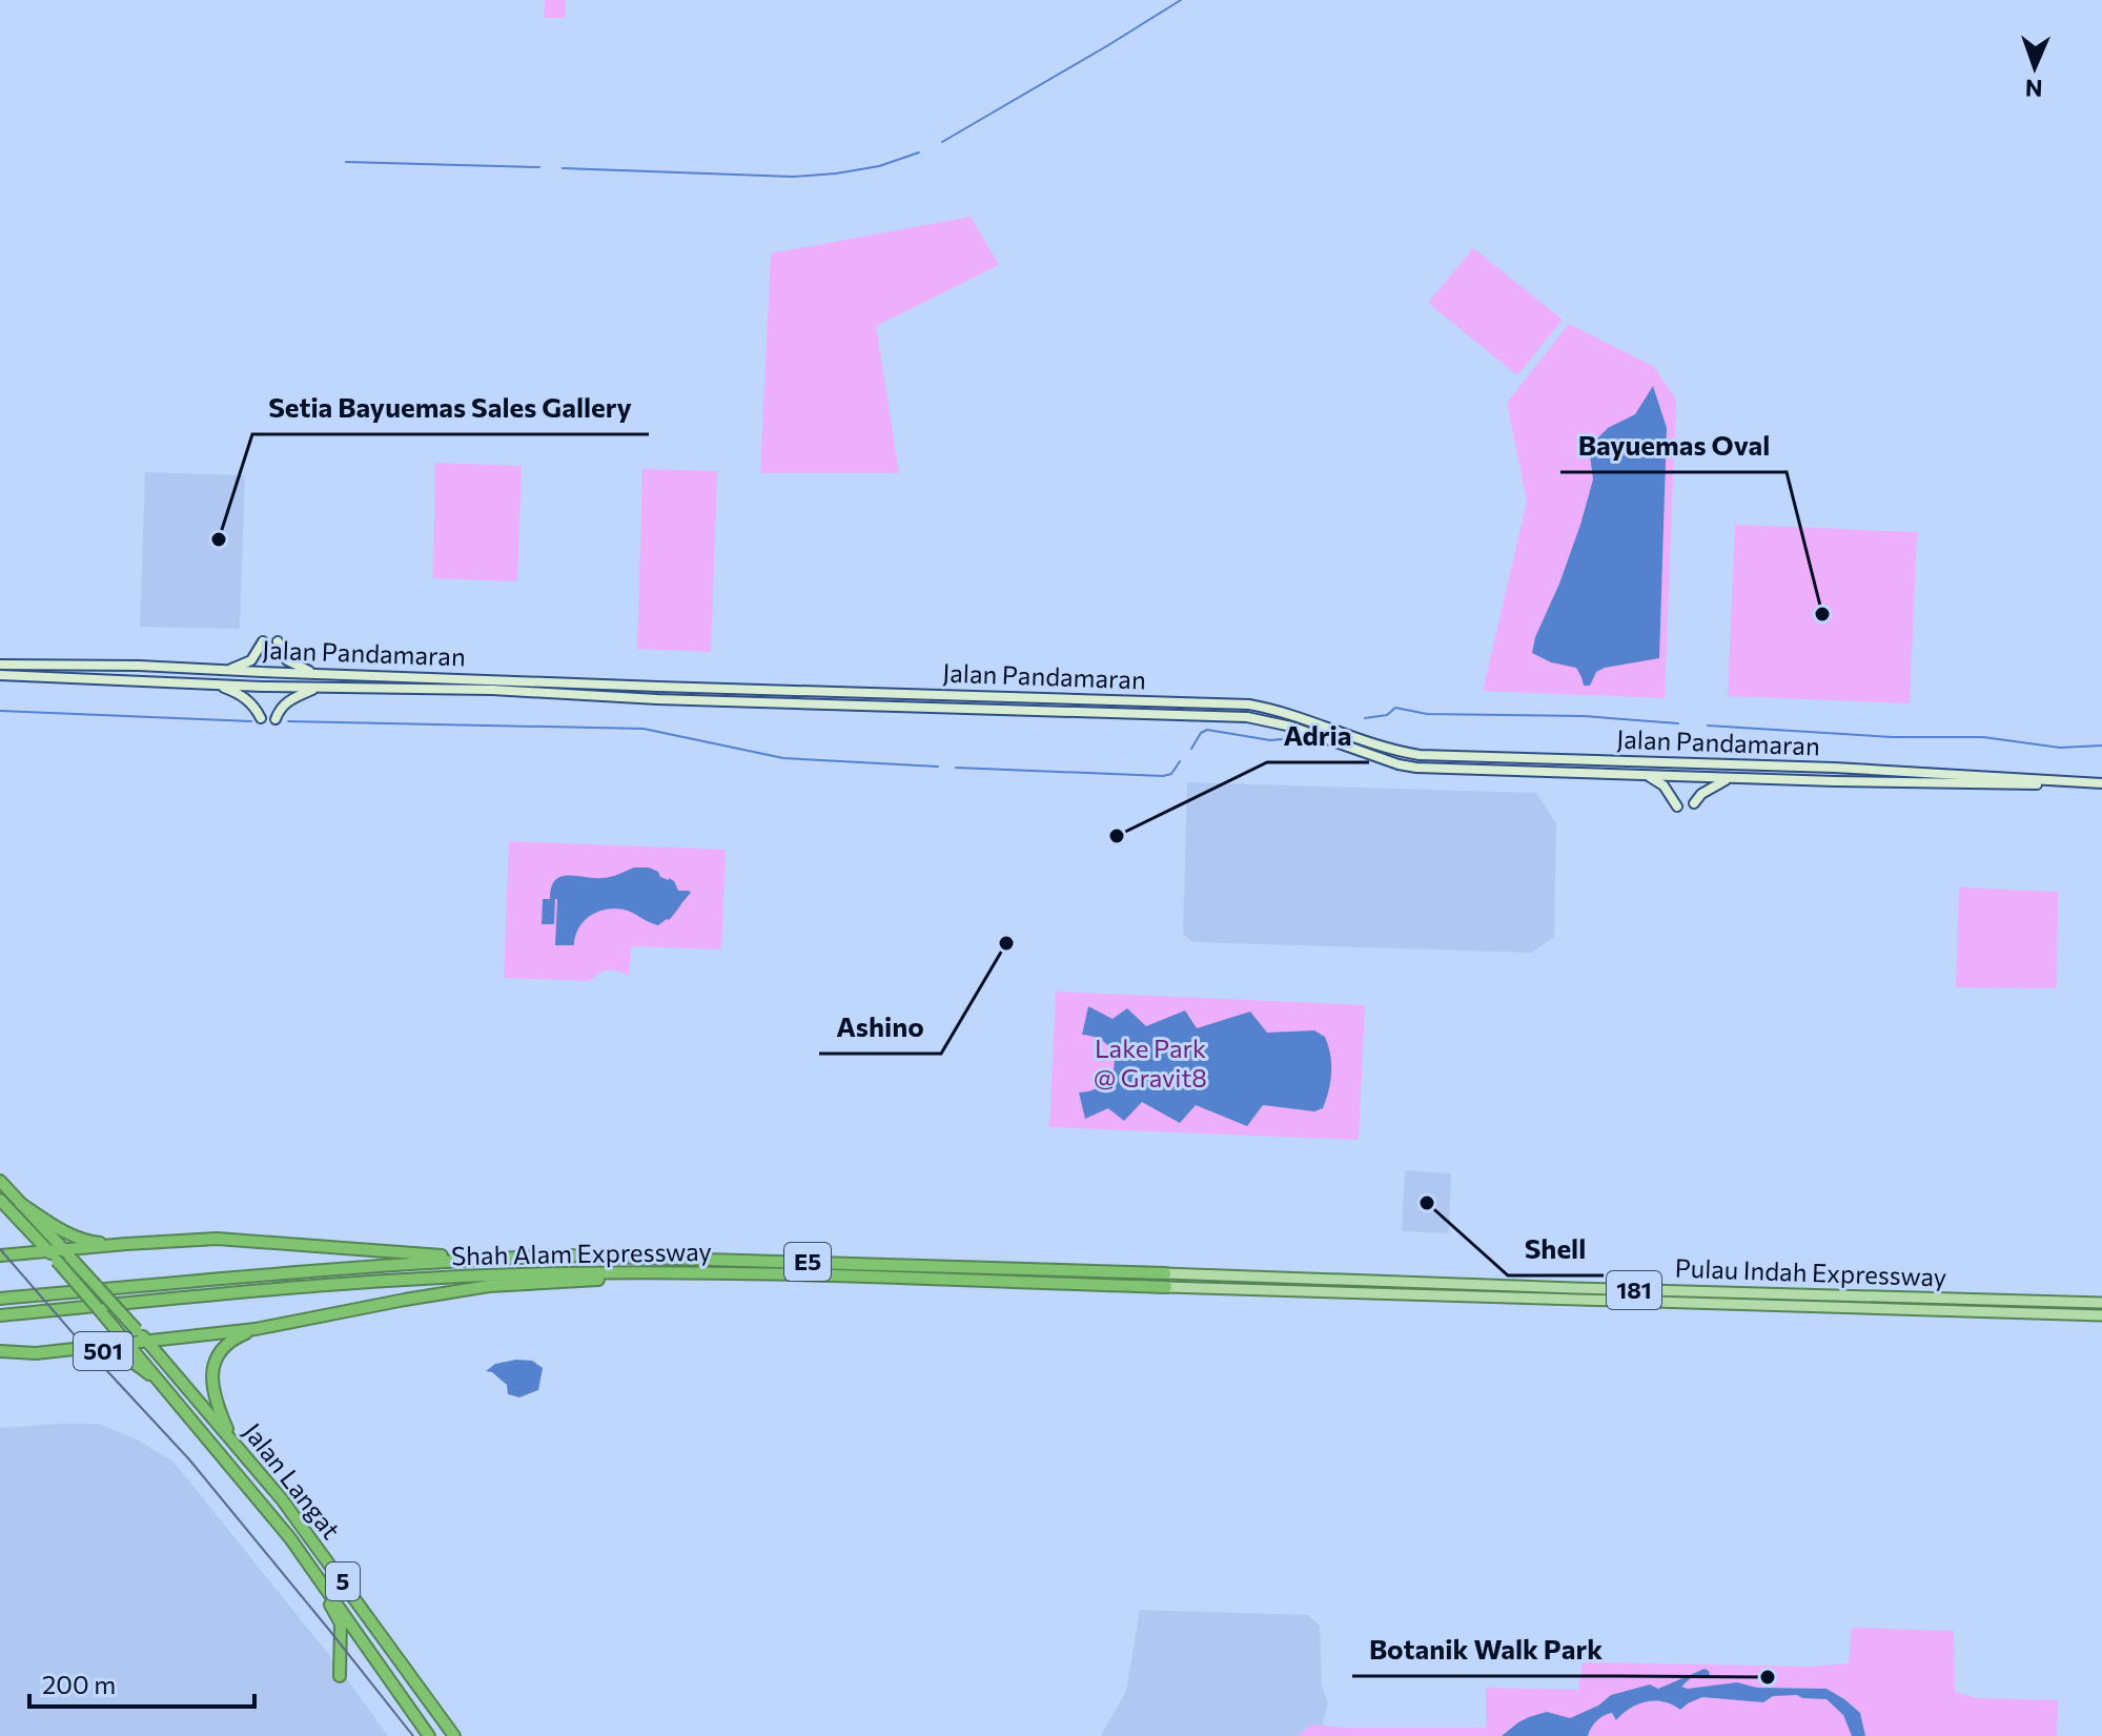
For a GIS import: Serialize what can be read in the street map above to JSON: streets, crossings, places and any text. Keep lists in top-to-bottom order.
{
  "streets": {
    "highway": [
      "Shah Alam Expressway",
      "E5",
      "501",
      "Jalan Langat",
      "5"
    ],
    "main road": ["Jalan Pandamaran", "Pulau Indah Expressway", "181"]
  },
  "crossings": [
    ["Shah Alam Expressway", "Pulau Indah Expressway"],
    ["501", "Jalan Langat"],
    ["Jalan Langat", "5"]
  ],
  "parks": ["Lake Park @ Gravit8"],
  "places": [
    "Setia Bayuemas Sales Gallery",
    "Bayuemas Oval",
    "Adria",
    "Ashino",
    "Shell",
    "Botanik Walk Park"
  ],
  "scale_bar": "200 m",
  "north": "bottom"
}
